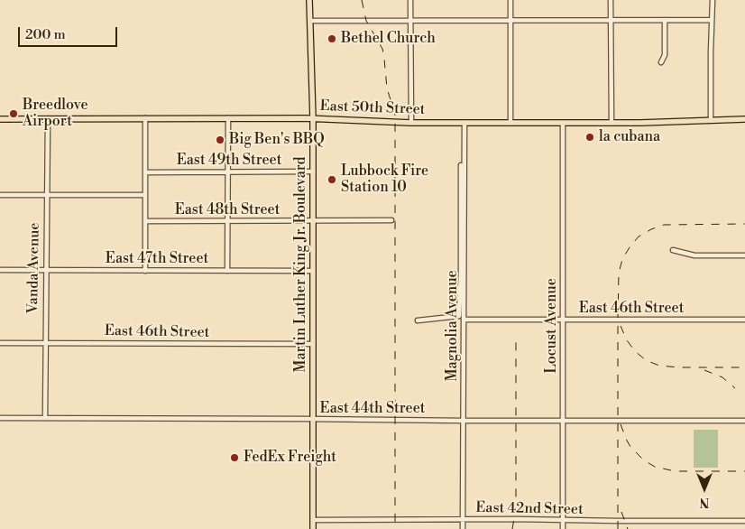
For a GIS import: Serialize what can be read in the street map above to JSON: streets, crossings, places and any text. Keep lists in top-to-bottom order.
{
  "streets": {
    "main road": ["East 50th Street", "Martin Luther King Jr. Boulevard"],
    "street": [
      "East 49th Street",
      "East 48th Street",
      "East 47th Street",
      "Vanda Avenue",
      "East 46th Street",
      "Magnolia Avenue",
      "Locust Avenue",
      "East 44th Street",
      "East 42nd Street"
    ]
  },
  "crossings": [
    ["East 50th Street", "Martin Luther King Jr. Boulevard"],
    ["East 50th Street", "Vanda Avenue"],
    ["East 50th Street", "Magnolia Avenue"],
    ["East 50th Street", "Locust Avenue"],
    ["East 49th Street", "Martin Luther King Jr. Boulevard"],
    ["East 48th Street", "Martin Luther King Jr. Boulevard"],
    ["East 47th Street", "Martin Luther King Jr. Boulevard"],
    ["East 47th Street", "Vanda Avenue"],
    ["Martin Luther King Jr. Boulevard", "East 46th Street"],
    ["Martin Luther King Jr. Boulevard", "East 44th Street"],
    ["Martin Luther King Jr. Boulevard", "East 42nd Street"],
    ["Vanda Avenue", "East 46th Street"],
    ["Vanda Avenue", "East 44th Street"],
    ["East 46th Street", "Magnolia Avenue"],
    ["East 46th Street", "Locust Avenue"],
    ["Magnolia Avenue", "East 44th Street"],
    ["Magnolia Avenue", "East 42nd Street"],
    ["Locust Avenue", "East 44th Street"],
    ["Locust Avenue", "East 42nd Street"]
  ],
  "places": [
    "Bethel Church",
    "Breedlove Airport",
    "la cubana",
    "Big Ben's BBQ",
    "Lubbock Fire Station 10",
    "FedEx Freight"
  ],
  "scale_bar": "200 m",
  "north": "bottom"
}
